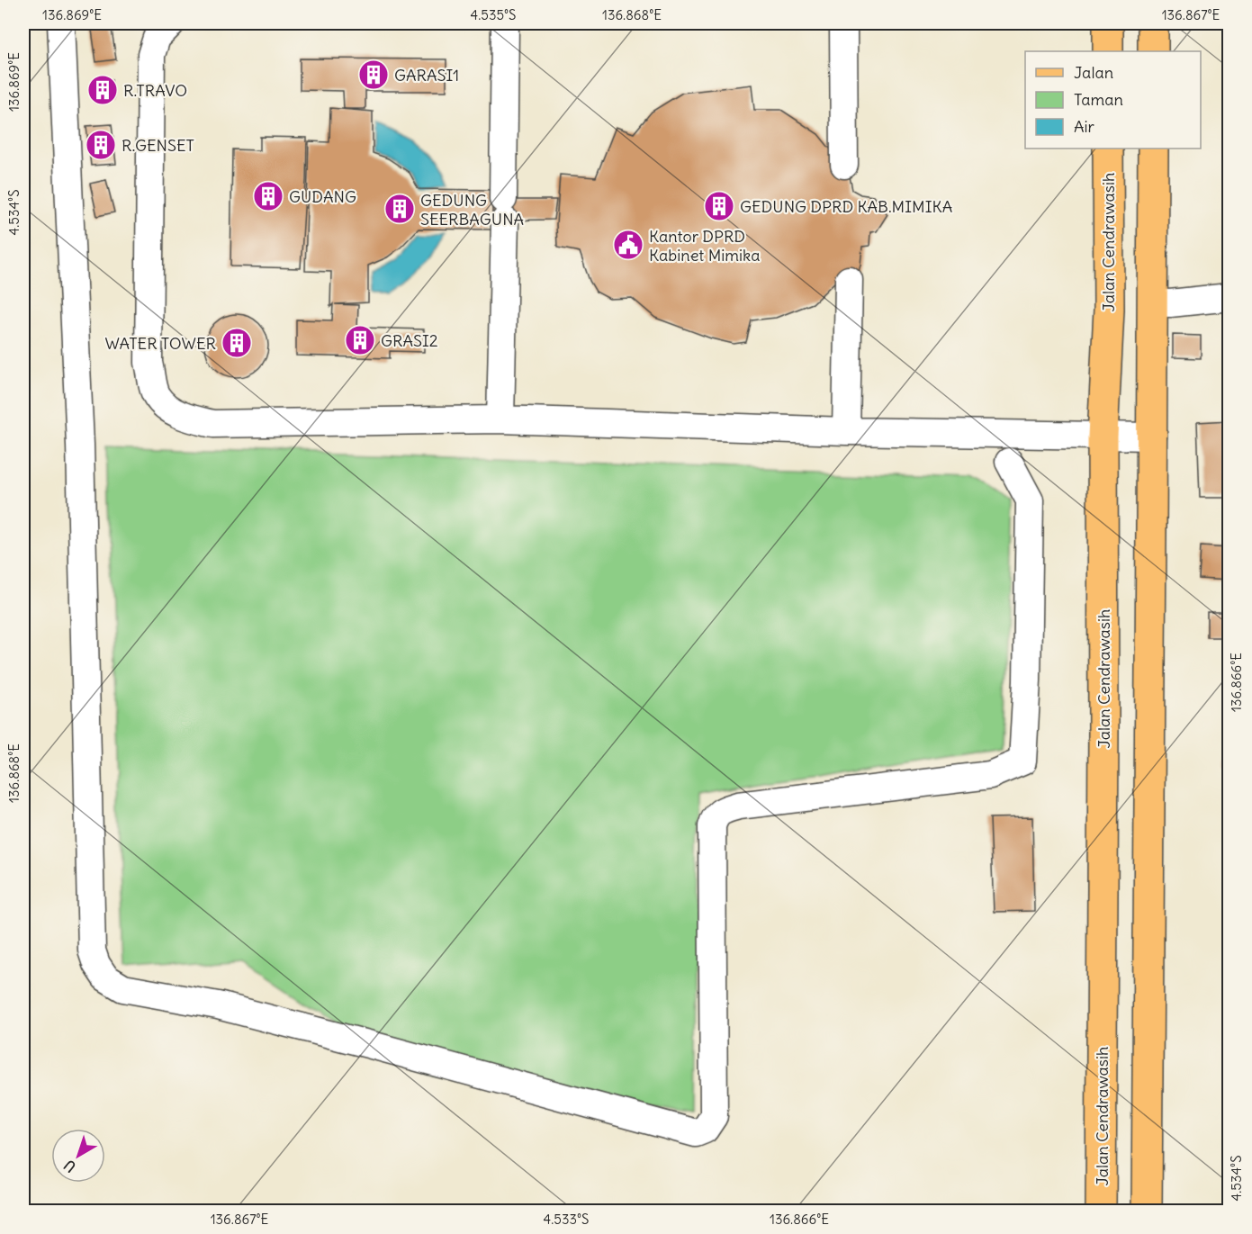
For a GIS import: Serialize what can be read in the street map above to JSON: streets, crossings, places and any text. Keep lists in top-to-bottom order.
{
  "streets": {
    "main road": ["Jalan Cendrawasih"]
  },
  "places": {
    "building": [
      "GARASI1",
      "R.TRAVO",
      "R.GENSET",
      "GUDANG",
      "GEDUNG DPRD KAB.MIMIKA",
      "GEDUNG SEERBAGUNA",
      "GRASI2",
      "WATER TOWER"
    ],
    "public building": ["Kantor DPRD Kabinet Mimika"]
  },
  "legend": ["Jalan", "Taman", "Air"],
  "north": "bottom left",
  "coordinates": [
    "136.869°E",
    "4.535°S",
    "136.868°E",
    "136.867°E",
    "4.534°S",
    "136.866°E",
    "4.533°S"
  ]
}
